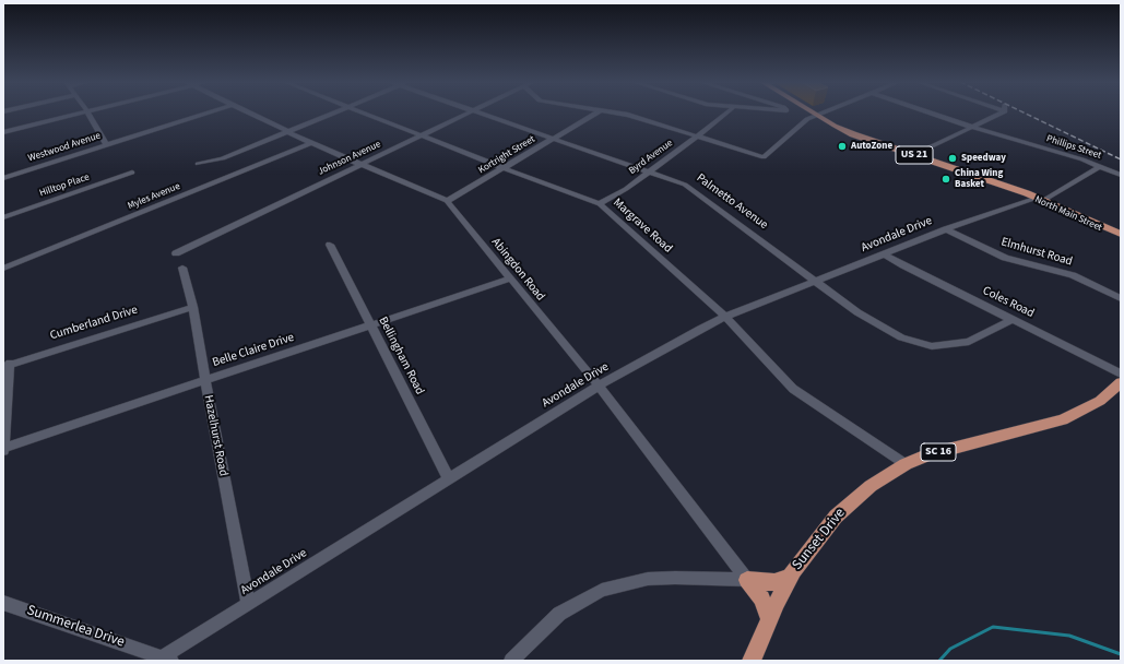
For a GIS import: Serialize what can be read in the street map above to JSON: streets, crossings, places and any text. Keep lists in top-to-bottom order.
{
  "streets": {
    "main road": [
      "US 21",
      "North Main Street",
      "SC 16",
      "Sunset Drive"
    ],
    "street": [
      "Westwood Avenue",
      "Phillips Street",
      "Kortright Street",
      "Byrd Avenue",
      "Johnson Avenue",
      "Hilltop Place",
      "Myles Avenue",
      "Palmetto Avenue",
      "Margrave Road",
      "Avondale Drive",
      "Elmhurst Road",
      "Abingdon Road",
      "Coles Road",
      "Cumberland Drive",
      "Belle Claire Drive",
      "Bellingham Road",
      "Hazelhurst Road",
      "Summerlea Drive"
    ]
  },
  "crossings": [
    ["Phillips Street", "Avondale Drive"],
    ["Kortright Street", "Palmetto Avenue"],
    ["Kortright Street", "Margrave Road"],
    ["Kortright Street", "Abingdon Road"],
    ["Byrd Avenue", "Palmetto Avenue"],
    ["Byrd Avenue", "Margrave Road"],
    ["Johnson Avenue", "Margrave Road"],
    ["Johnson Avenue", "Abingdon Road"],
    ["Myles Avenue", "Abingdon Road"],
    ["Palmetto Avenue", "Avondale Drive"],
    ["Palmetto Avenue", "Coles Road"],
    ["North Main Street", "Avondale Drive"],
    ["Margrave Road", "Avondale Drive"],
    ["Margrave Road", "Sunset Drive"],
    ["Avondale Drive", "Elmhurst Road"],
    ["Avondale Drive", "Abingdon Road"],
    ["Avondale Drive", "Coles Road"],
    ["Avondale Drive", "Bellingham Road"],
    ["Avondale Drive", "Hazelhurst Road"],
    ["Avondale Drive", "Summerlea Drive"],
    ["Abingdon Road", "Belle Claire Drive"],
    ["Cumberland Drive", "Hazelhurst Road"],
    ["Belle Claire Drive", "Bellingham Road"],
    ["Belle Claire Drive", "Hazelhurst Road"]
  ],
  "places": ["AutoZone", "Speedway", "China Wing Basket"]
}
